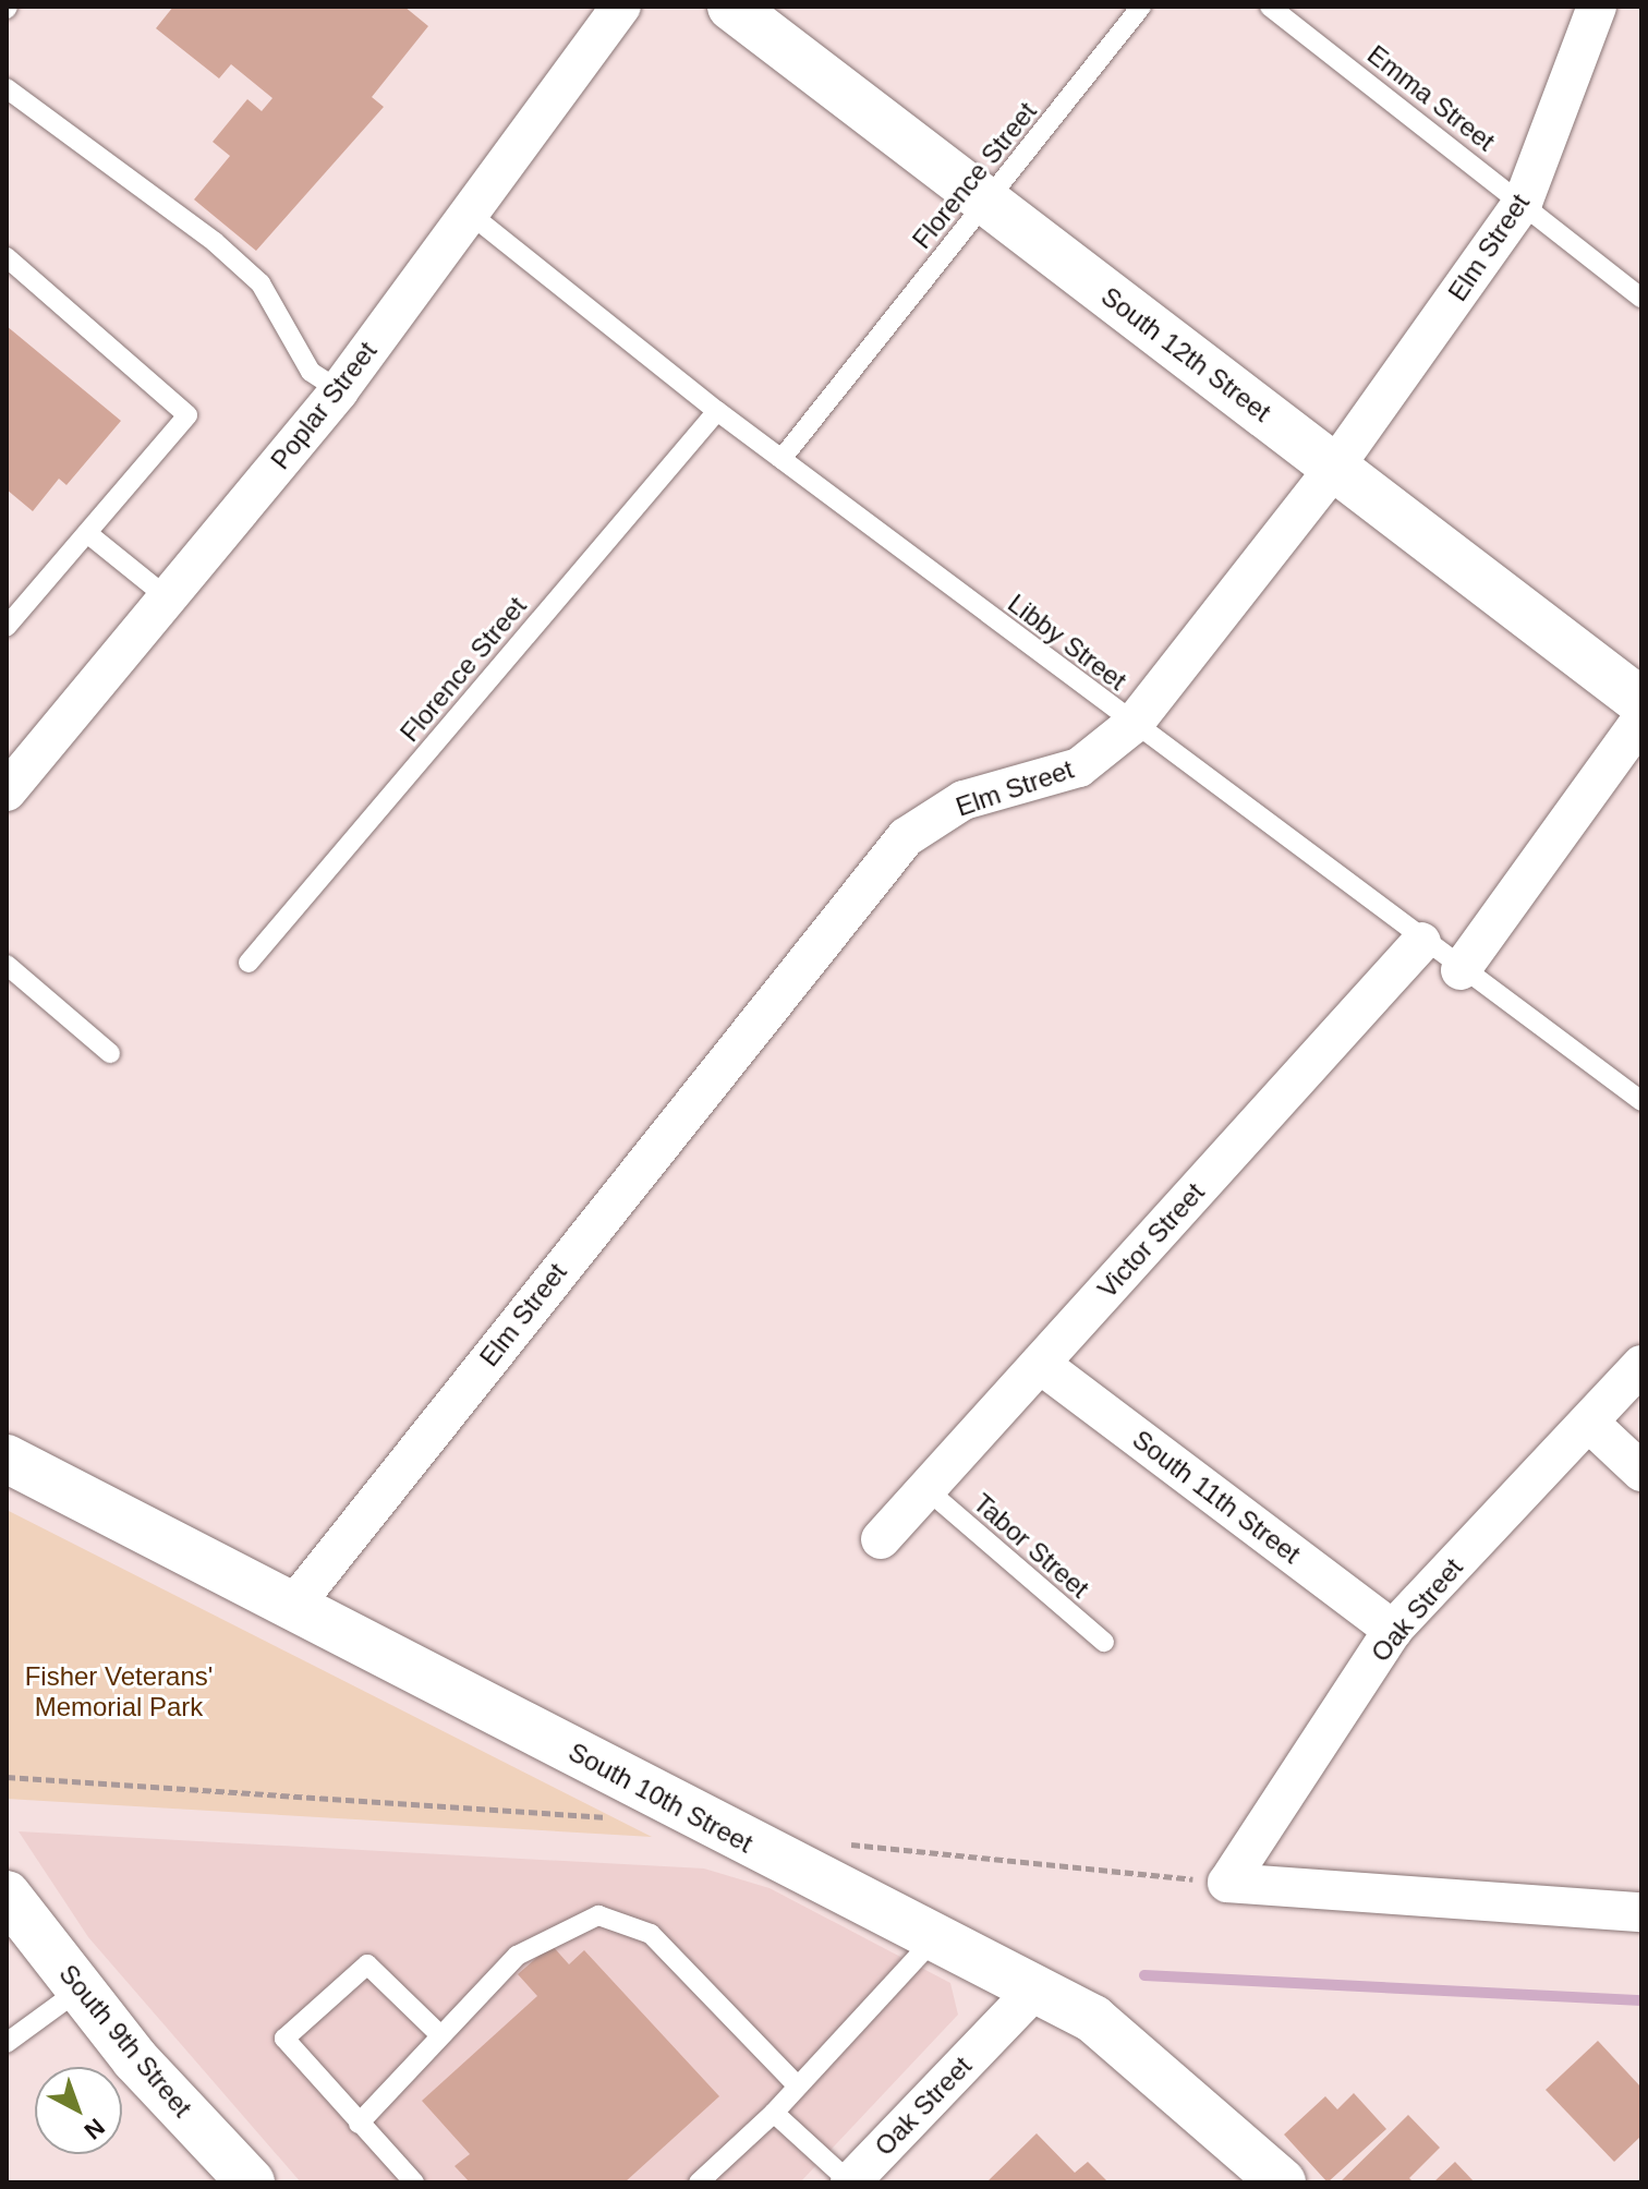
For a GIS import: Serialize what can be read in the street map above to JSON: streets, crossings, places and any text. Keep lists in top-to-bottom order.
{
  "streets": {
    "main road": ["South 12th Street", "South 10th Street", "South 9th Street"],
    "street": [
      "Elm Street",
      "Poplar Street",
      "Victor Street",
      "South 11th Street",
      "Oak Street"
    ],
    "lane": [
      "Emma Street",
      "Florence Street",
      "Libby Street",
      "Tabor Street"
    ]
  },
  "crossings": [
    ["Emma Street", "Elm Street"],
    ["Florence Street", "South 12th Street"],
    ["Florence Street", "Libby Street"],
    ["Elm Street", "South 12th Street"],
    ["Elm Street", "Libby Street"],
    ["Elm Street", "South 10th Street"],
    ["Poplar Street", "Libby Street"],
    ["Libby Street", "Victor Street"],
    ["Victor Street", "South 11th Street"],
    ["Victor Street", "Tabor Street"],
    ["South 11th Street", "Oak Street"],
    ["Oak Street", "South 10th Street"]
  ],
  "parks": ["Fisher Veterans' Memorial Park"],
  "north": "bottom right"
}
